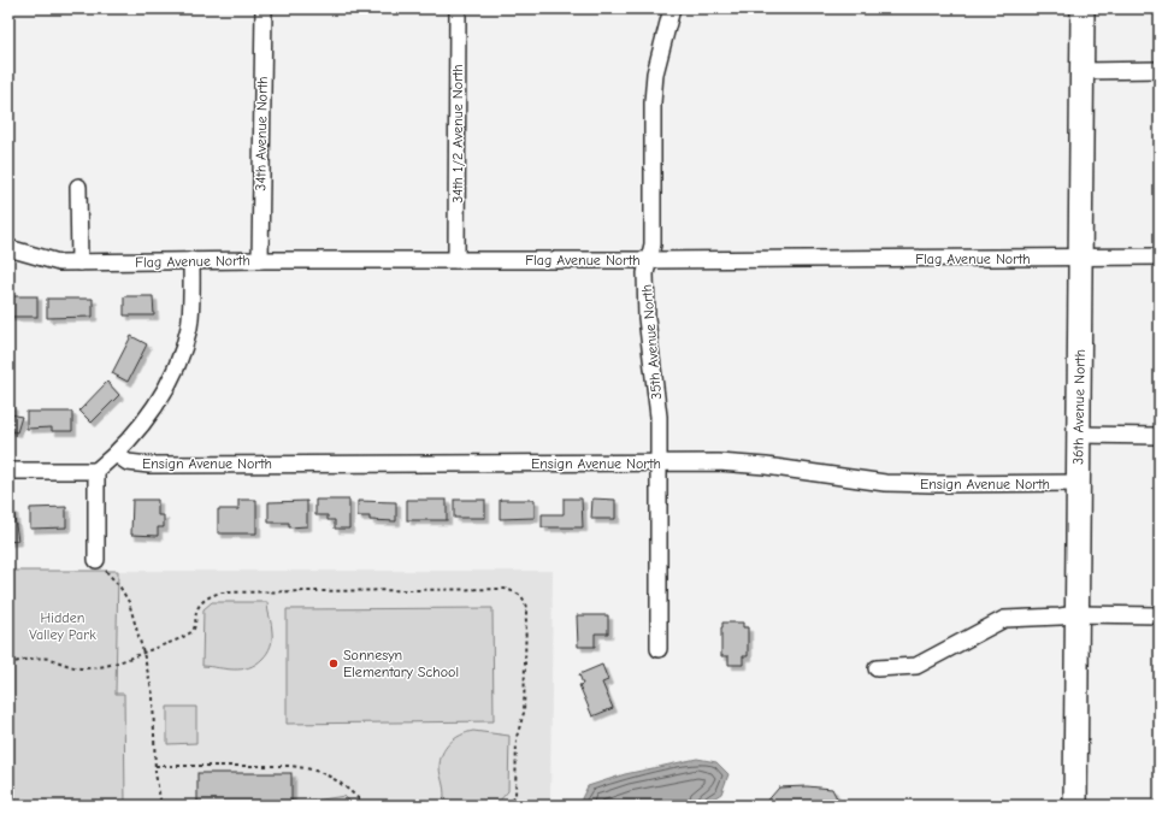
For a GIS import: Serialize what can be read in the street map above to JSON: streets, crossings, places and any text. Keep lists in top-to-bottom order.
{
  "streets": {
    "street": [
      "34th Avenue North",
      "34th 1/2 Avenue North",
      "Flag Avenue North",
      "35th Avenue North",
      "36th Avenue North",
      "Ensign Avenue North"
    ]
  },
  "crossings": [
    ["34th Avenue North", "Flag Avenue North"],
    ["34th 1/2 Avenue North", "Flag Avenue North"],
    ["Flag Avenue North", "35th Avenue North"],
    ["Flag Avenue North", "36th Avenue North"],
    ["35th Avenue North", "Ensign Avenue North"],
    ["36th Avenue North", "Ensign Avenue North"]
  ],
  "parks": ["Hidden Valley Park"],
  "places": ["Sonnesyn Elementary School"]
}
